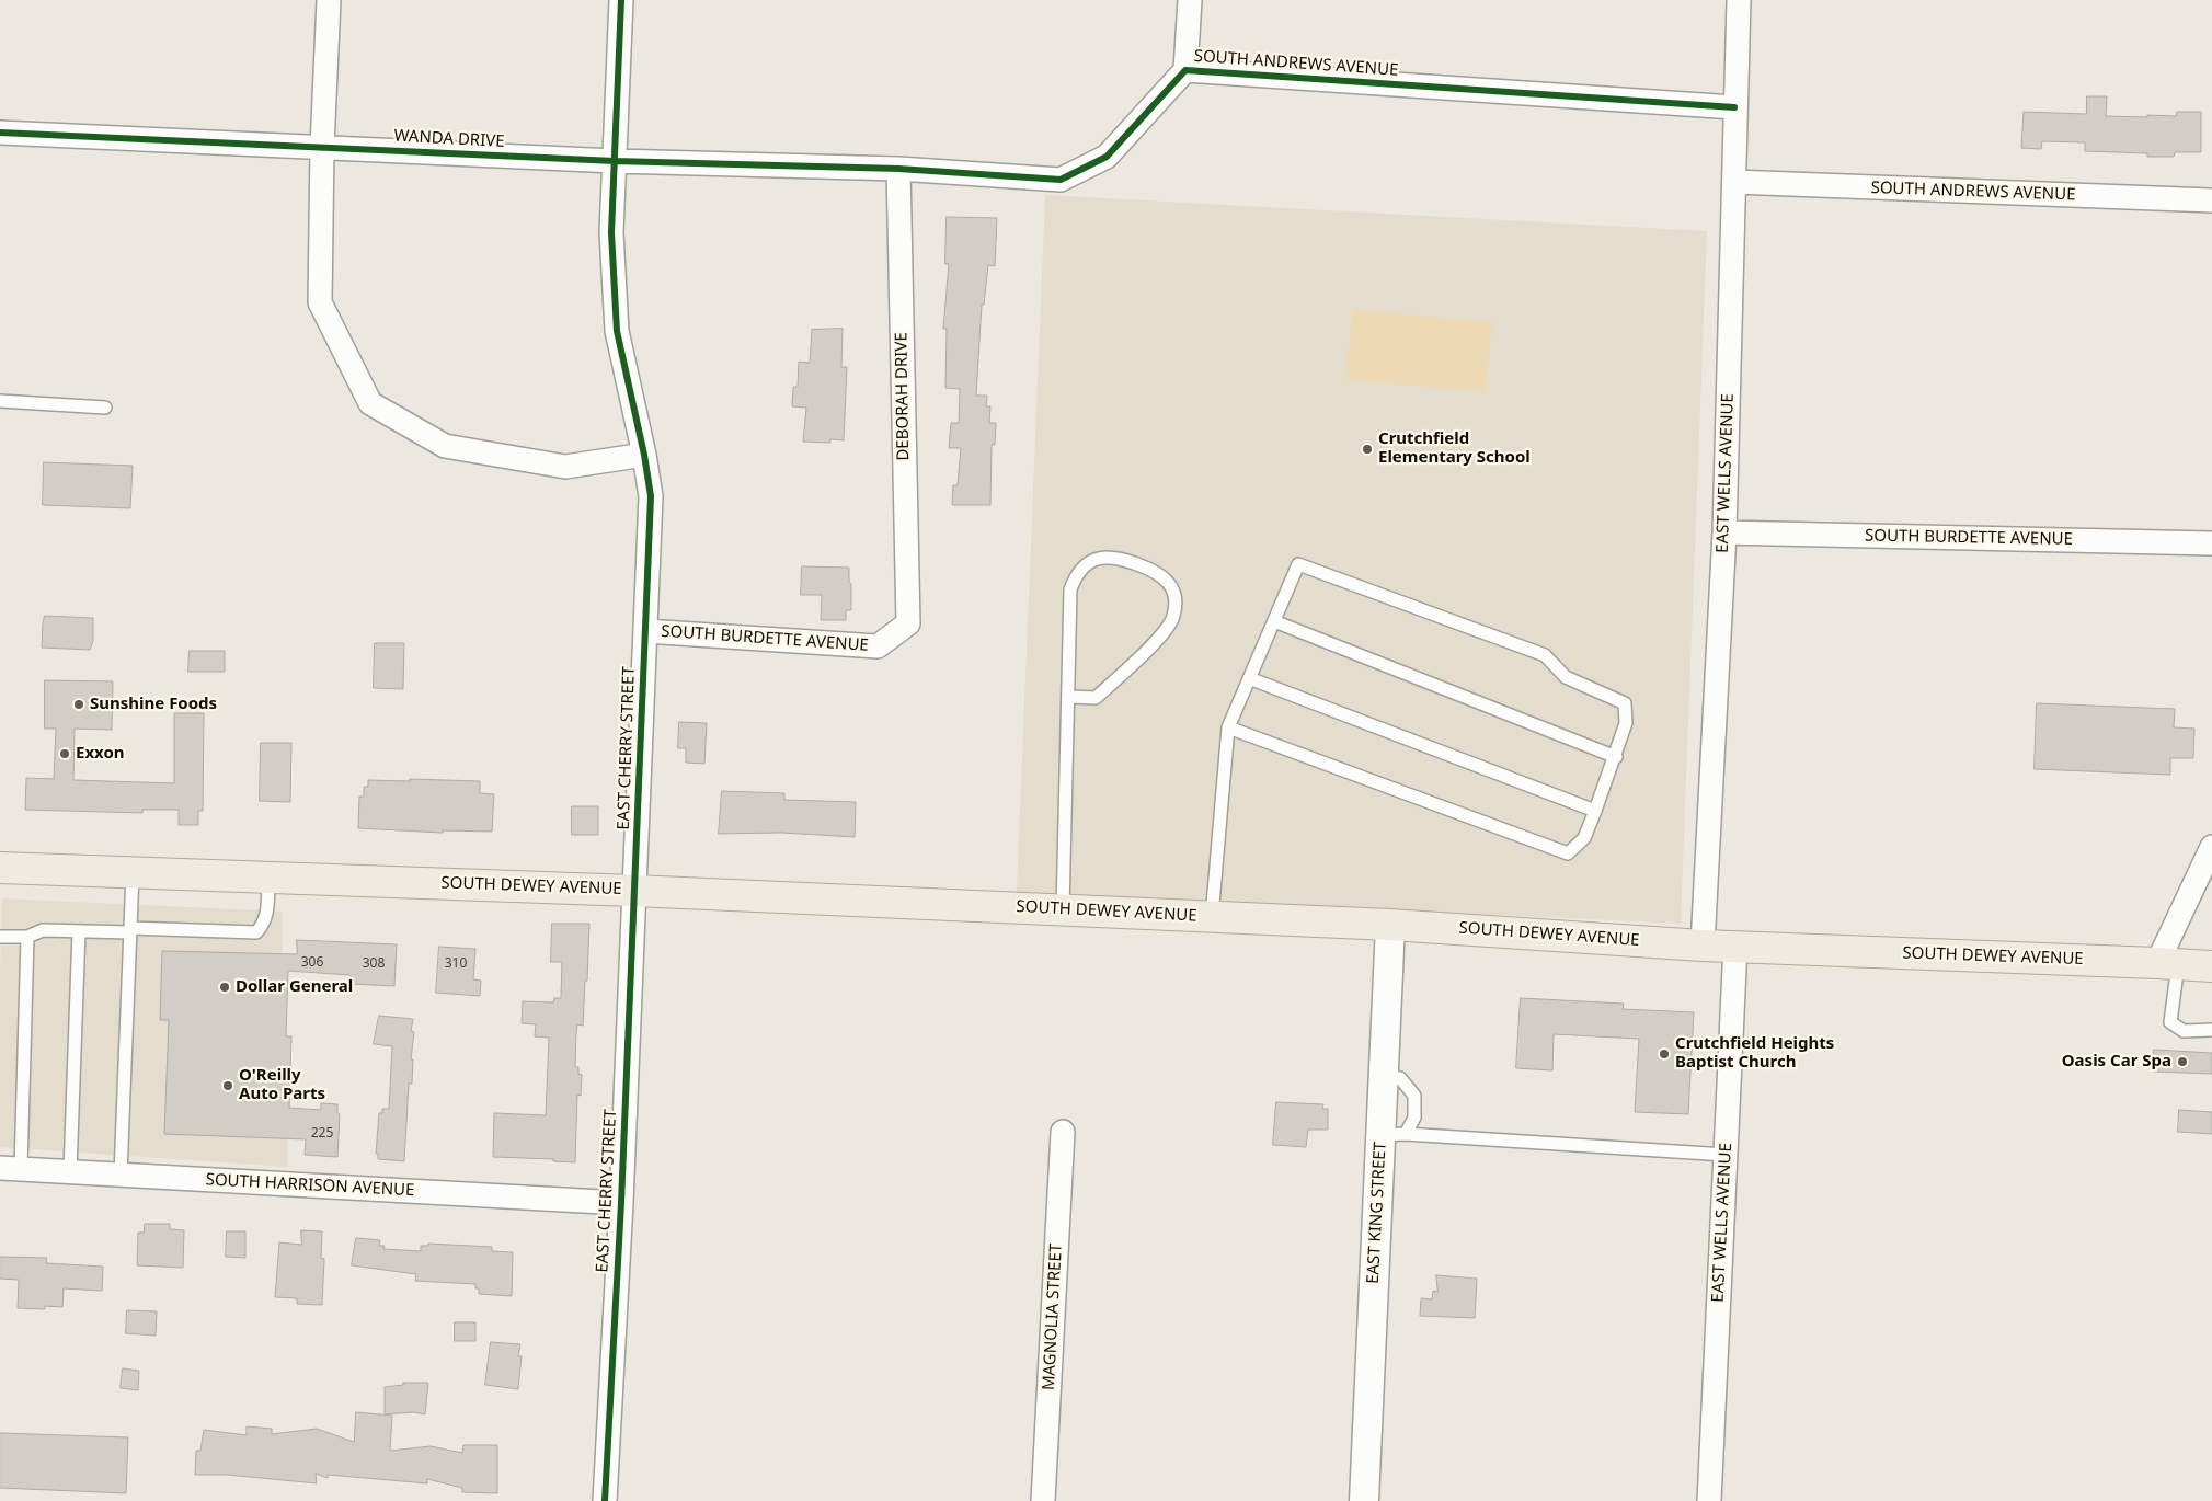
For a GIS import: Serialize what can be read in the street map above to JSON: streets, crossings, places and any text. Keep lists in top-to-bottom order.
{
  "streets": {
    "main road": ["SOUTH DEWEY AVENUE"],
    "street": [
      "SOUTH ANDREWS AVENUE",
      "WANDA DRIVE",
      "DEBORAH DRIVE",
      "EAST WELLS AVENUE",
      "SOUTH BURDETTE AVENUE",
      "EAST CHERRY STREET",
      "SOUTH HARRISON AVENUE",
      "EAST KING STREET",
      "MAGNOLIA STREET"
    ]
  },
  "crossings": [
    ["SOUTH ANDREWS AVENUE", "WANDA DRIVE"],
    ["SOUTH ANDREWS AVENUE", "DEBORAH DRIVE"],
    ["SOUTH ANDREWS AVENUE", "EAST WELLS AVENUE"],
    ["WANDA DRIVE", "DEBORAH DRIVE"],
    ["WANDA DRIVE", "EAST CHERRY STREET"],
    ["DEBORAH DRIVE", "SOUTH BURDETTE AVENUE"],
    ["EAST WELLS AVENUE", "SOUTH BURDETTE AVENUE"],
    ["EAST WELLS AVENUE", "SOUTH DEWEY AVENUE"],
    ["SOUTH BURDETTE AVENUE", "EAST CHERRY STREET"],
    ["EAST CHERRY STREET", "SOUTH DEWEY AVENUE"],
    ["EAST CHERRY STREET", "SOUTH HARRISON AVENUE"],
    ["SOUTH DEWEY AVENUE", "EAST KING STREET"]
  ],
  "places": [
    "Crutchfield Elementary School",
    "Sunshine Foods",
    "Exxon",
    "Dollar General",
    "Crutchfield Heights Baptist Church",
    "Oasis Car Spa",
    "O'Reilly Auto Parts"
  ],
  "house_numbers": [
    "306",
    "308",
    "310",
    "225"
  ]
}
